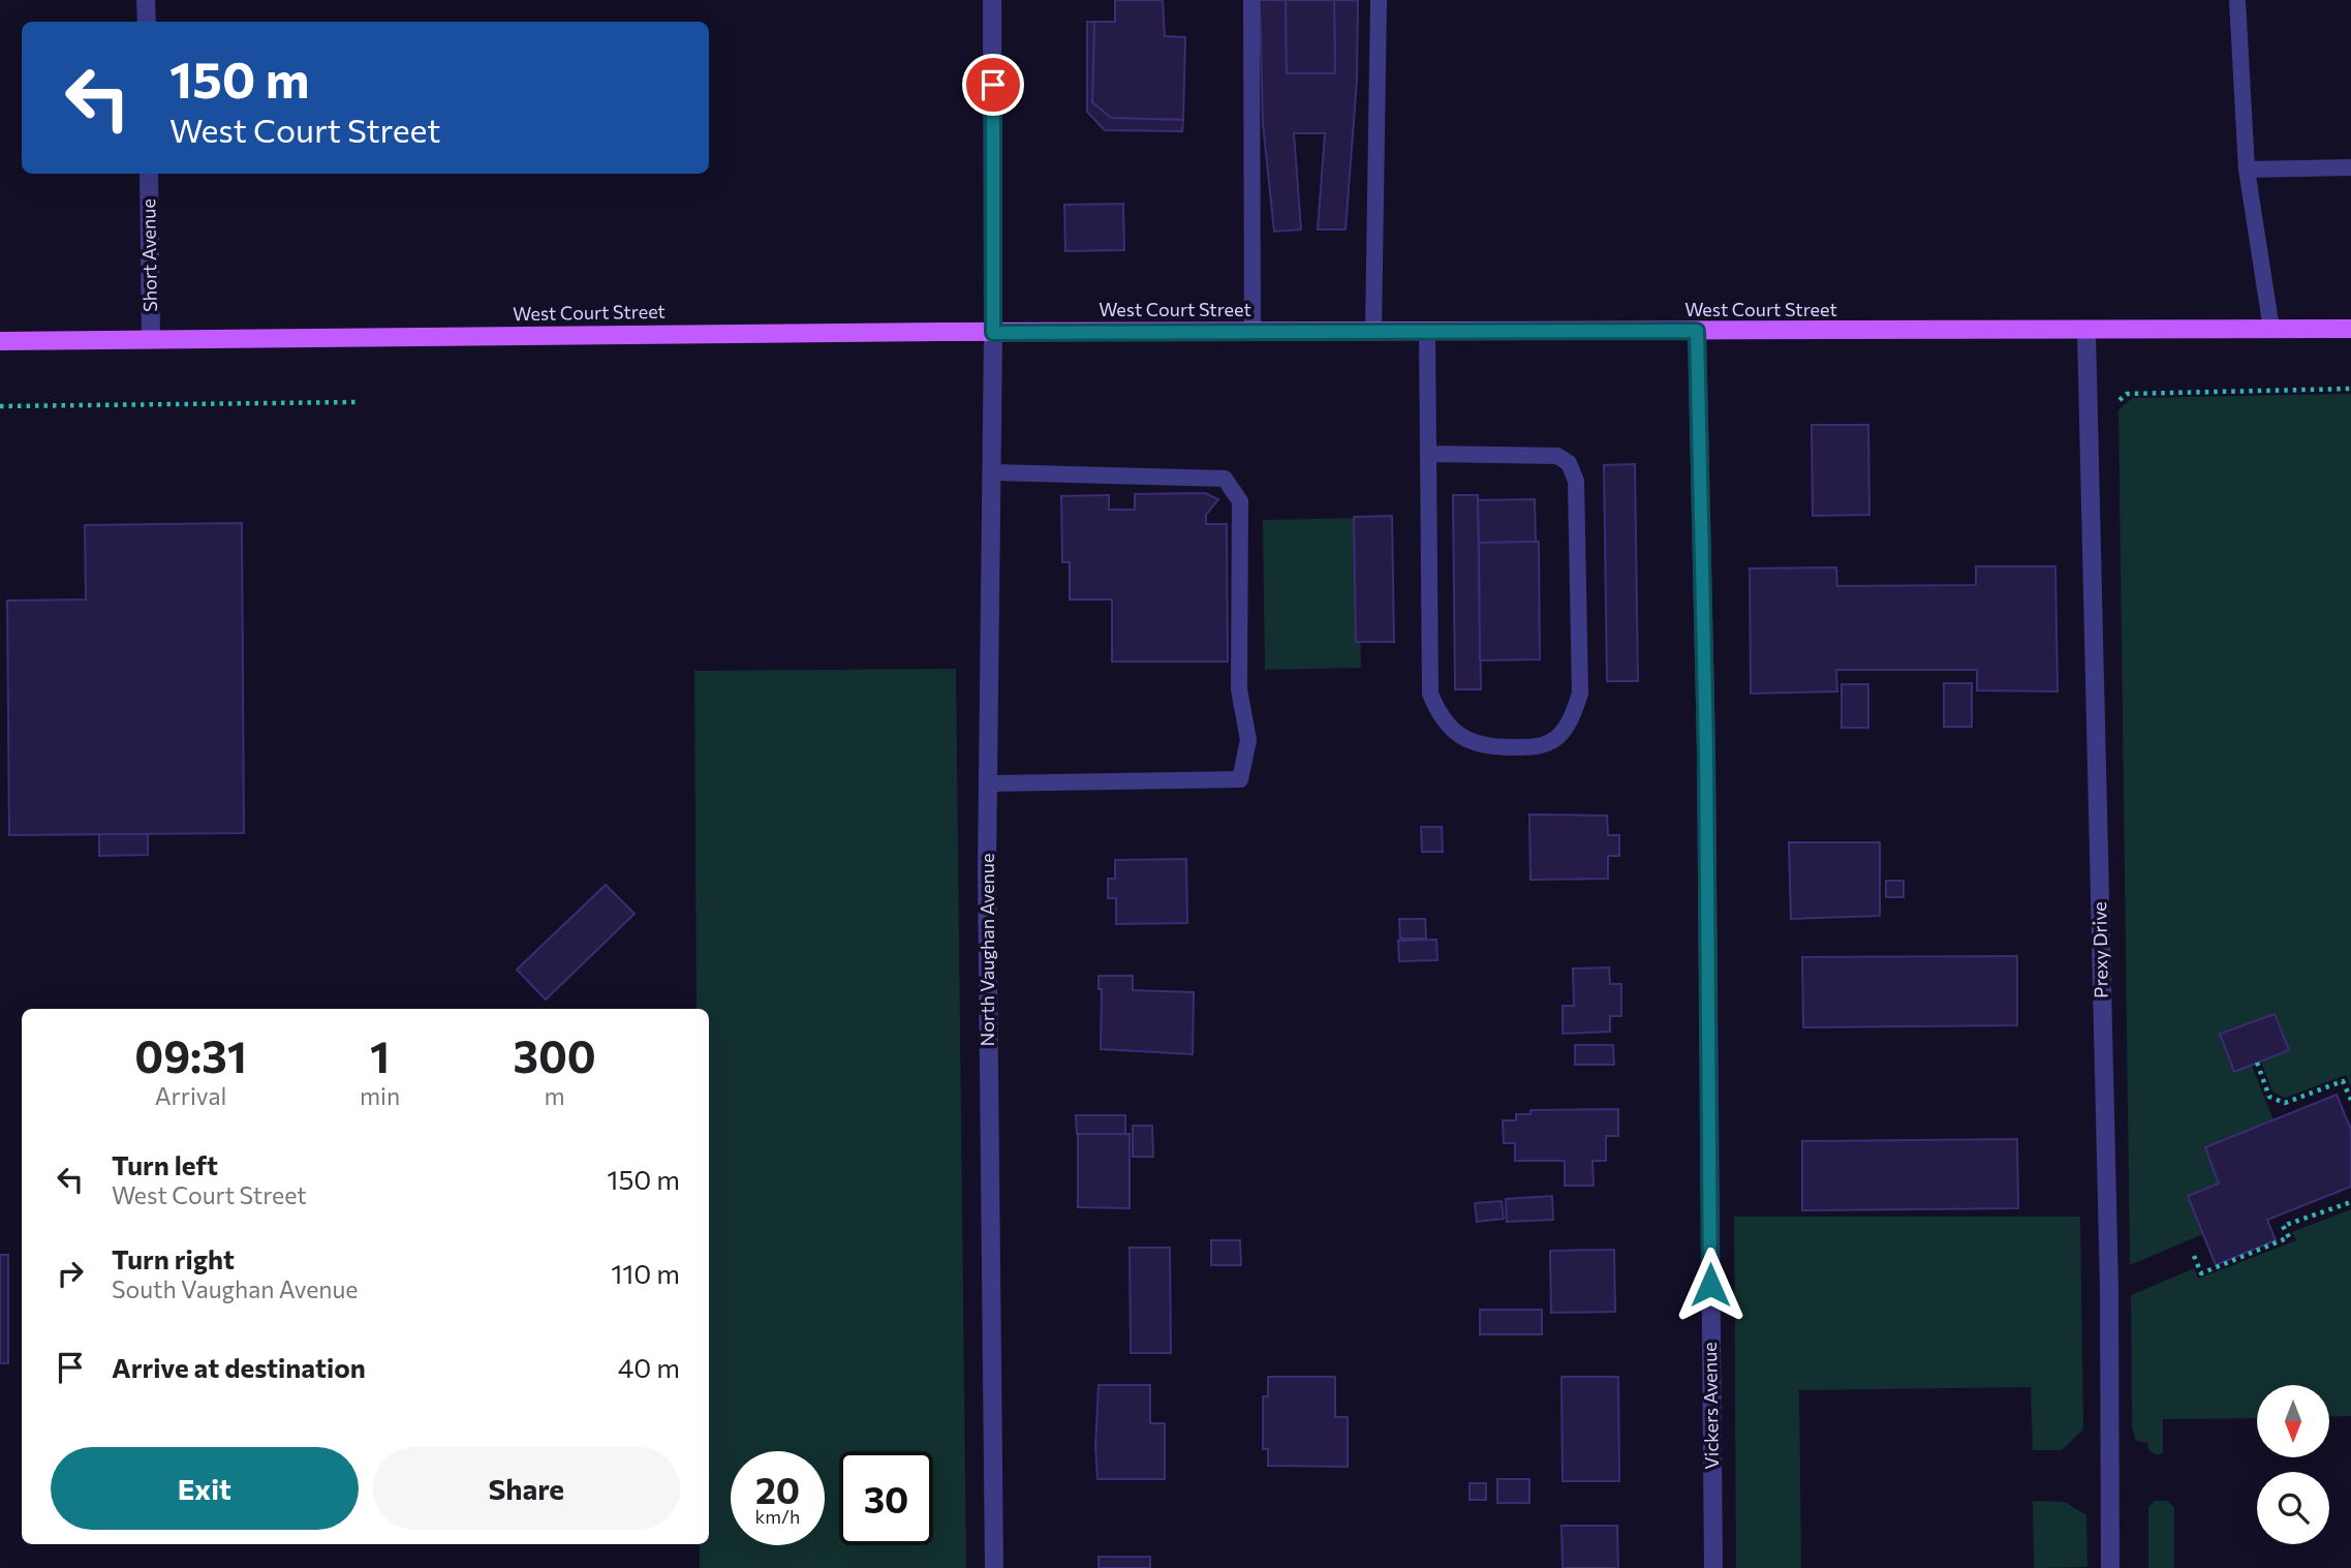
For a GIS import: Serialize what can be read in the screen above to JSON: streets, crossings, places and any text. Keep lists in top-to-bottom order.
{
  "streets": {
    "main road": ["West Court Street"],
    "street": [
      "Short Avenue",
      "North Vaughan Avenue",
      "Prexy Drive",
      "Vickers Avenue"
    ]
  },
  "crossings": [
    ["Short Avenue", "West Court Street"],
    ["West Court Street", "North Vaughan Avenue"],
    ["West Court Street", "Prexy Drive"],
    ["West Court Street", "Vickers Avenue"]
  ],
  "north": "bottom",
  "page": {
    "turn": ["150 m", "West Court Street"],
    "eta": [
      "09:31",
      "Arrival",
      "1",
      "min",
      "300",
      "m"
    ],
    "list": [
      {
        "name": "Turn left",
        "note": "West Court Street",
        "value": "150 m"
      },
      {
        "name": "Turn right",
        "note": "South Vaughan Avenue",
        "value": "110 m"
      },
      {
        "name": "Arrive at destination",
        "value": "40 m"
      }
    ],
    "buttons": ["Exit", "Share"],
    "speed": "20 km/h",
    "limit": "30"
  }
}
